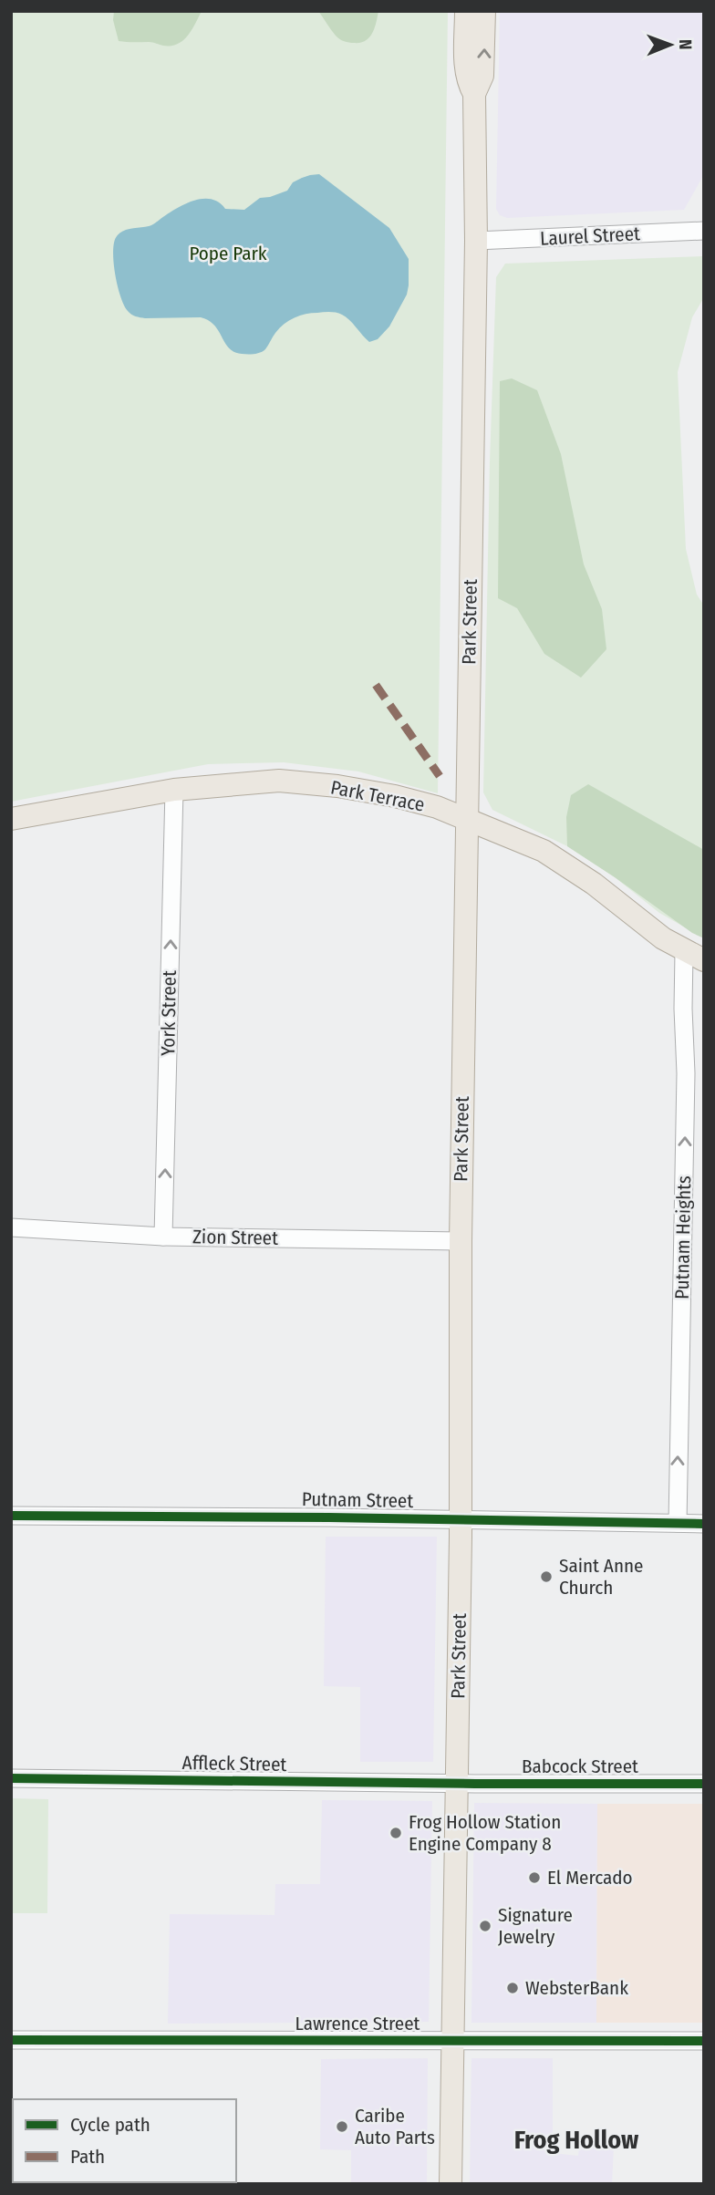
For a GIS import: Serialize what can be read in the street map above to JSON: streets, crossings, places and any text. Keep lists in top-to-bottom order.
{
  "streets": {
    "main road": ["Park Street", "Park Terrace"],
    "street": [
      "Laurel Street",
      "York Street",
      "Zion Street",
      "Putnam Heights",
      "Putnam Street",
      "Affleck Street",
      "Babcock Street",
      "Lawrence Street"
    ]
  },
  "crossings": [
    ["Laurel Street", "Park Street"],
    ["Park Street", "Park Terrace"],
    ["Park Street", "Zion Street"],
    ["Park Street", "Putnam Street"],
    ["Park Street", "Affleck Street"],
    ["Park Street", "Babcock Street"],
    ["Park Street", "Lawrence Street"],
    ["Park Terrace", "York Street"],
    ["Park Terrace", "Putnam Heights"],
    ["York Street", "Zion Street"],
    ["Putnam Heights", "Putnam Street"],
    ["Affleck Street", "Babcock Street"]
  ],
  "one_way": ["York Street", "Putnam Heights"],
  "districts": ["Frog Hollow"],
  "parks": ["Pope Park"],
  "places": [
    "Saint Anne Church",
    "Frog Hollow Station Engine Company 8",
    "El Mercado",
    "Signature Jewelry",
    "WebsterBank",
    "Caribe Auto Parts"
  ],
  "legend": ["Cycle path", "Path"],
  "north": "right"
}
